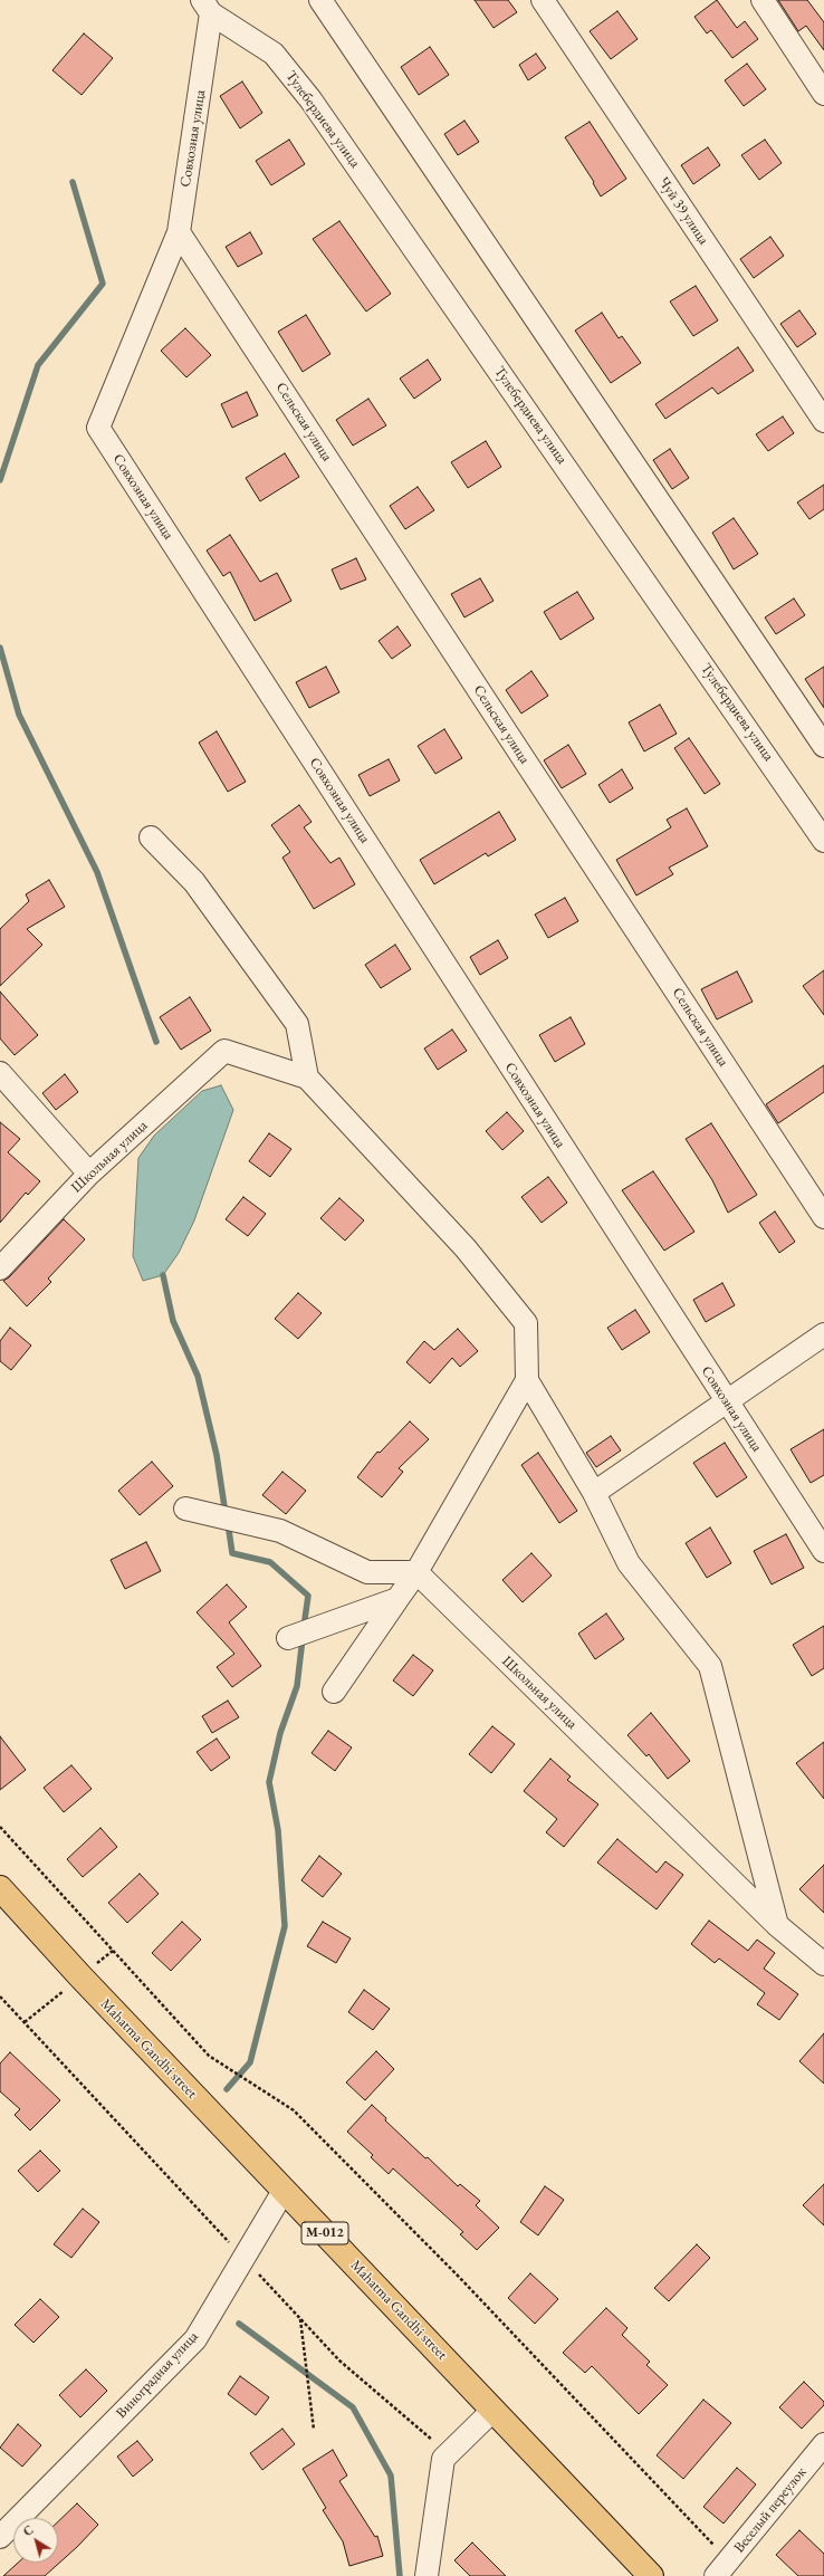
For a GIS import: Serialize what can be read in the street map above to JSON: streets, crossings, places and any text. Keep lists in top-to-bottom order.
{
  "streets": {
    "main road": ["Mahatma Gandhi street", "М-012"],
    "street": [
      "Тулебердиева улица",
      "Совхозная улица",
      "Чуй 39 улица",
      "Сельская улица",
      "Школьная улица",
      "Виноградная улица",
      "Веселый переулок"
    ]
  },
  "crossings": [
    ["Тулебердиева улица", "Совхозная улица"],
    ["Совхозная улица", "Сельская улица"],
    ["Mahatma Gandhi street", "Виноградная улица"]
  ],
  "north": "top left"
}
